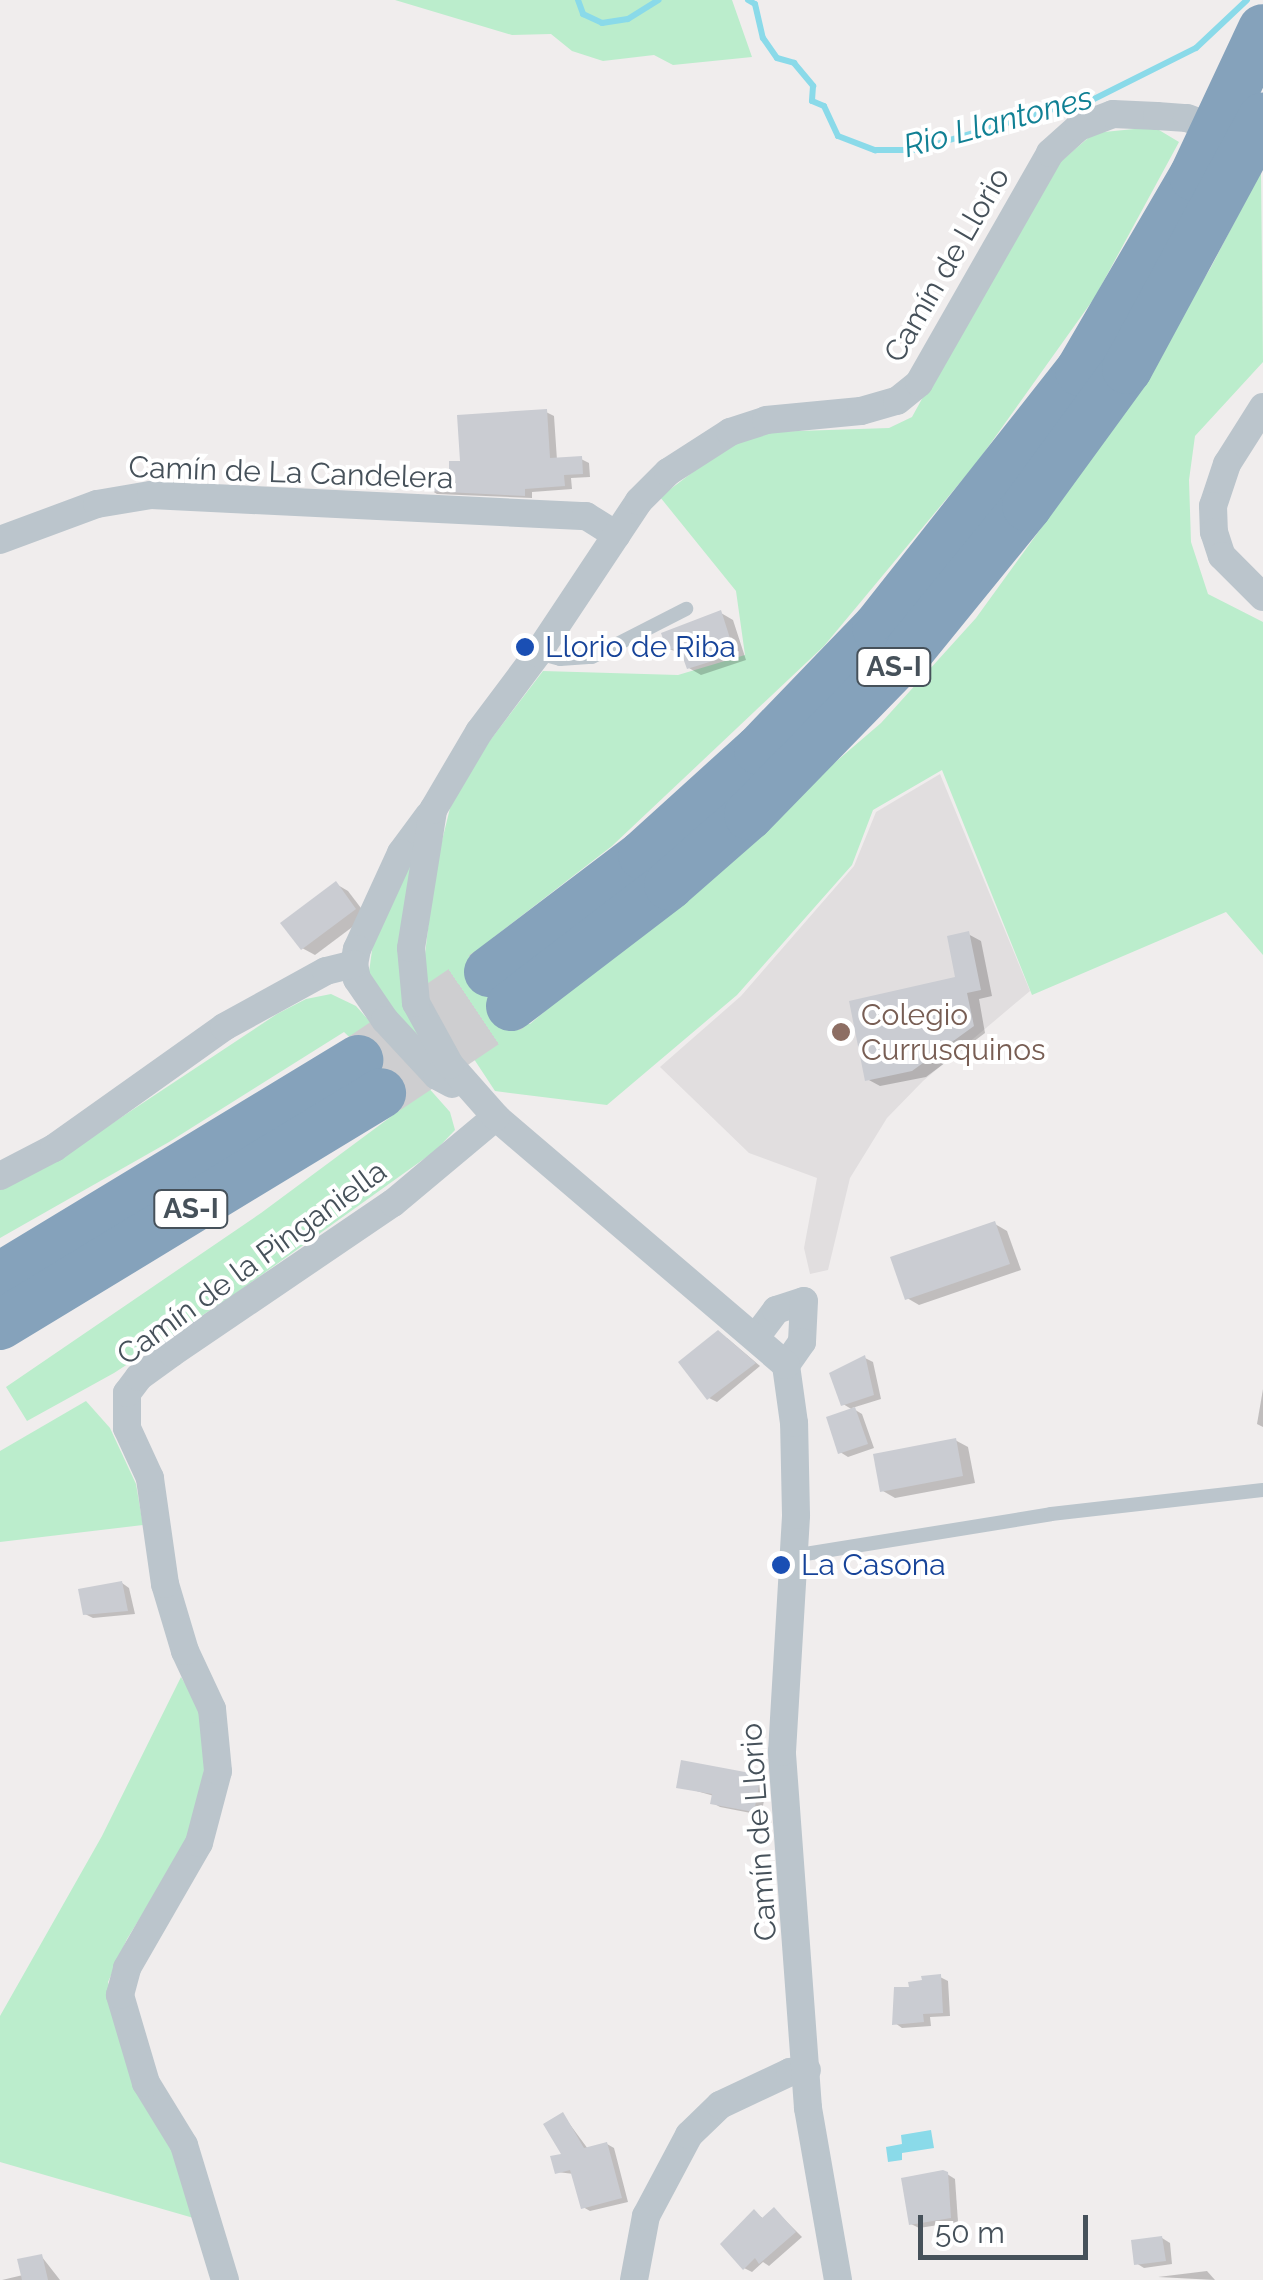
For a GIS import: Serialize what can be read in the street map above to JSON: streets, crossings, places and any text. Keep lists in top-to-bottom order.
{
  "streets": {
    "highway": ["AS-I"],
    "street": ["Camín de Llorio", "Camín de La Candelera", "Camín de la Pinganiella"]
  },
  "crossings": [
    ["Camín de Llorio", "Camín de La Candelera"],
    ["Camín de Llorio", "Camín de la Pinganiella"]
  ],
  "water": ["Rio Llantones"],
  "places": ["Llorio de Riba", "Colegio Currusquinos", "La Casona"],
  "scale_bar": "50 m"
}
